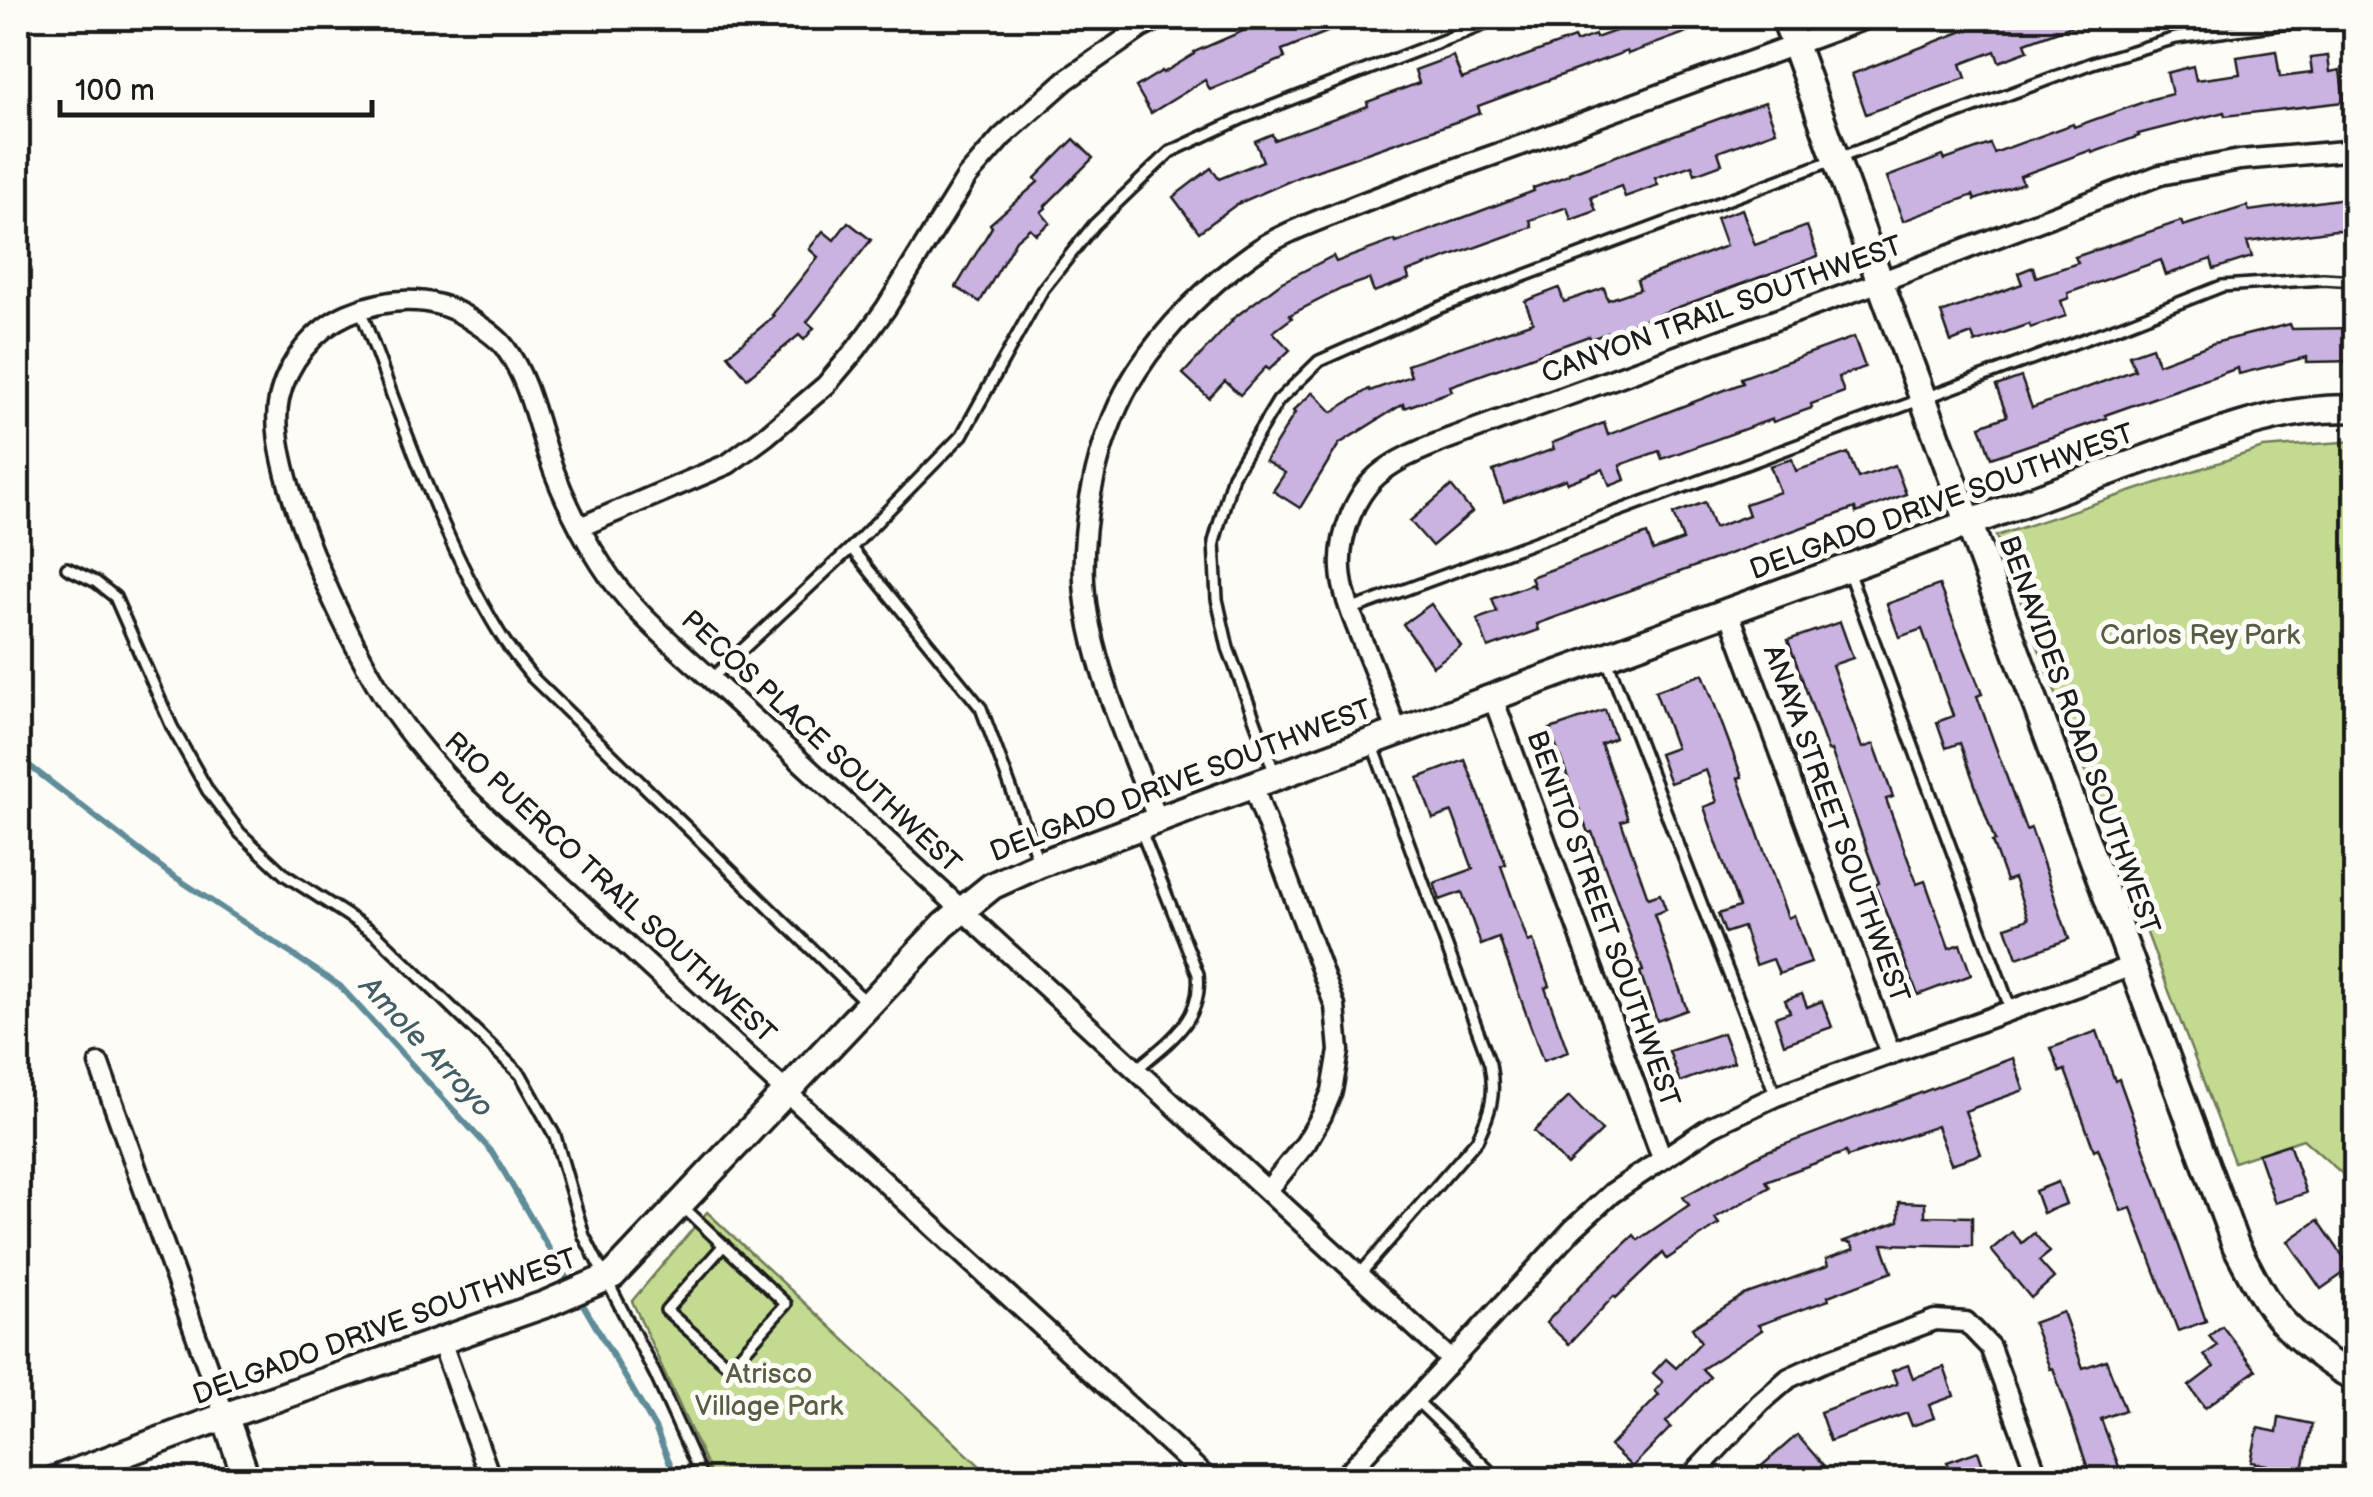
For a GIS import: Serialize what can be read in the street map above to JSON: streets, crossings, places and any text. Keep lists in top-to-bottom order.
{
  "streets": {
    "street": [
      "CANYON TRAIL SOUTHWEST",
      "DELGADO DRIVE SOUTHWEST",
      "BENAVIDES ROAD SOUTHWEST",
      "PECOS PLACE SOUTHWEST",
      "ANAYA STREET SOUTHWEST",
      "RIO PUERCO TRAIL SOUTHWEST",
      "BENITO STREET SOUTHWEST"
    ]
  },
  "crossings": [
    ["CANYON TRAIL SOUTHWEST", "DELGADO DRIVE SOUTHWEST"],
    ["CANYON TRAIL SOUTHWEST", "BENAVIDES ROAD SOUTHWEST"],
    ["DELGADO DRIVE SOUTHWEST", "BENAVIDES ROAD SOUTHWEST"],
    ["DELGADO DRIVE SOUTHWEST", "PECOS PLACE SOUTHWEST"],
    ["DELGADO DRIVE SOUTHWEST", "ANAYA STREET SOUTHWEST"],
    ["DELGADO DRIVE SOUTHWEST", "RIO PUERCO TRAIL SOUTHWEST"],
    ["DELGADO DRIVE SOUTHWEST", "BENITO STREET SOUTHWEST"],
    ["PECOS PLACE SOUTHWEST", "RIO PUERCO TRAIL SOUTHWEST"]
  ],
  "water": ["Amole Arroyo"],
  "parks": ["Carlos Rey Park", "Atrisco Village Park"],
  "scale_bar": "100 m"
}
